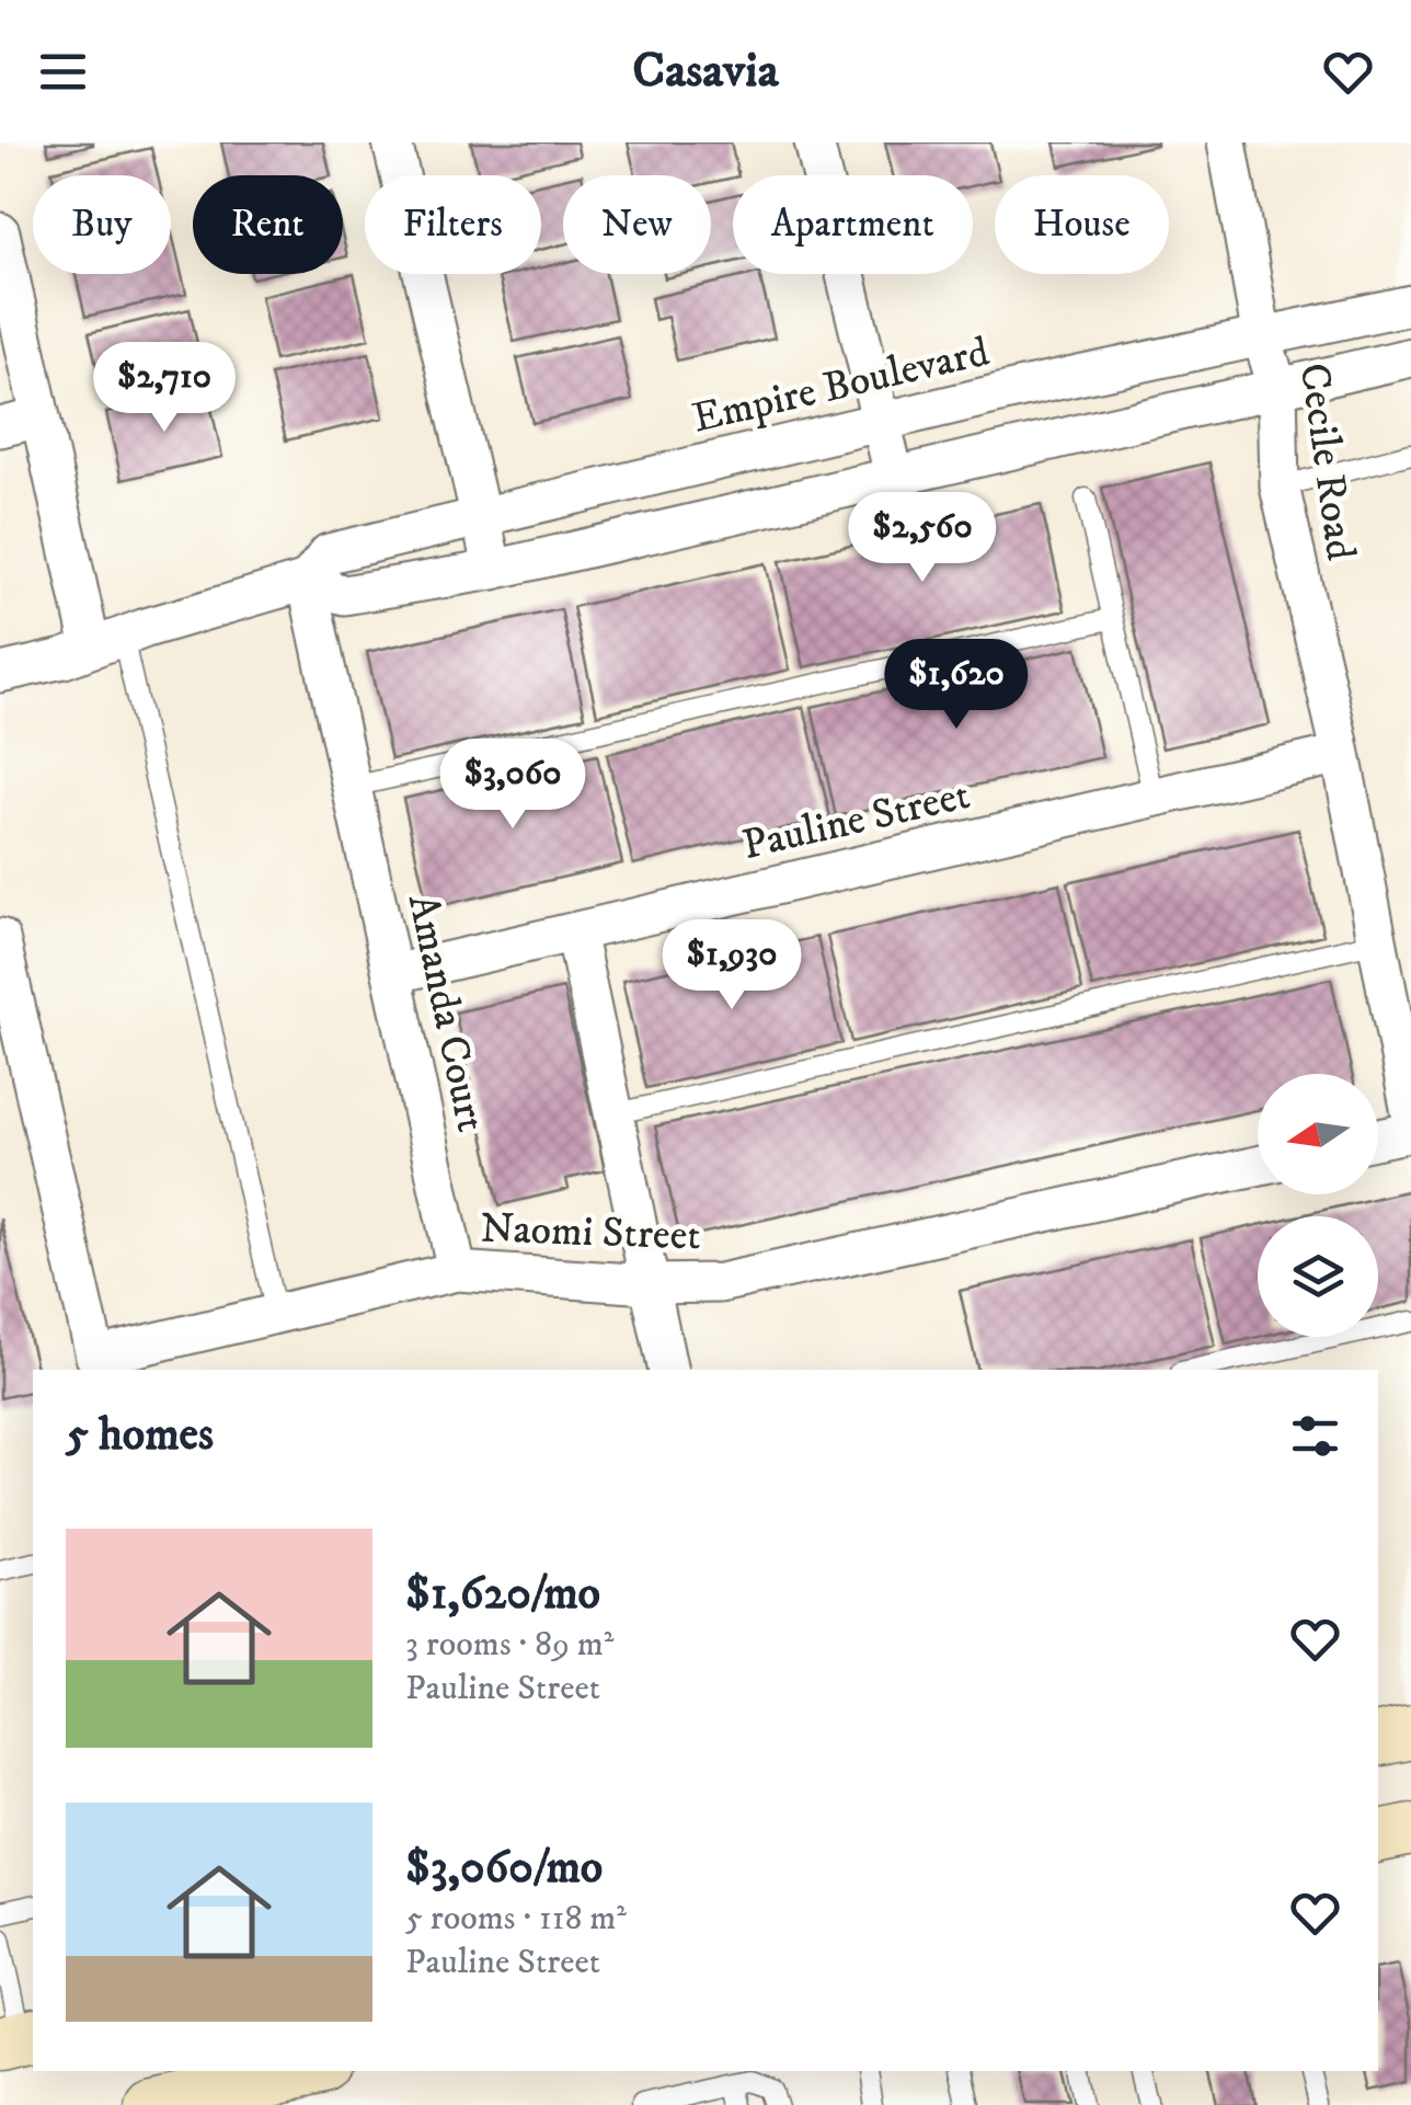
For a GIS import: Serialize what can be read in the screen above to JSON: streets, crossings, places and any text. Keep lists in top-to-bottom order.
{
  "streets": {
    "street": [
      "Empire Boulevard",
      "Cecile Road",
      "Pauline Street",
      "Amanda Court",
      "Naomi Street"
    ]
  },
  "crossings": [
    ["Empire Boulevard", "Cecile Road"],
    ["Empire Boulevard", "Amanda Court"],
    ["Cecile Road", "Pauline Street"],
    ["Pauline Street", "Amanda Court"],
    ["Amanda Court", "Naomi Street"]
  ],
  "north": "left",
  "page": {
    "header": "Casavia",
    "chip": [
      "Buy",
      "Rent",
      "Filters",
      "New",
      "Apartment",
      "House"
    ],
    "price": [
      "$2,710",
      "$2,560",
      "$1,620",
      "$3,060",
      "$1,930"
    ],
    "heading": "5 homes",
    "list": [
      {
        "name": "$1,620/mo",
        "note": "3 rooms · 89 m² · Pauline Street"
      },
      {
        "name": "$3,060/mo",
        "note": "5 rooms · 118 m² · Pauline Street"
      }
    ]
  }
}
